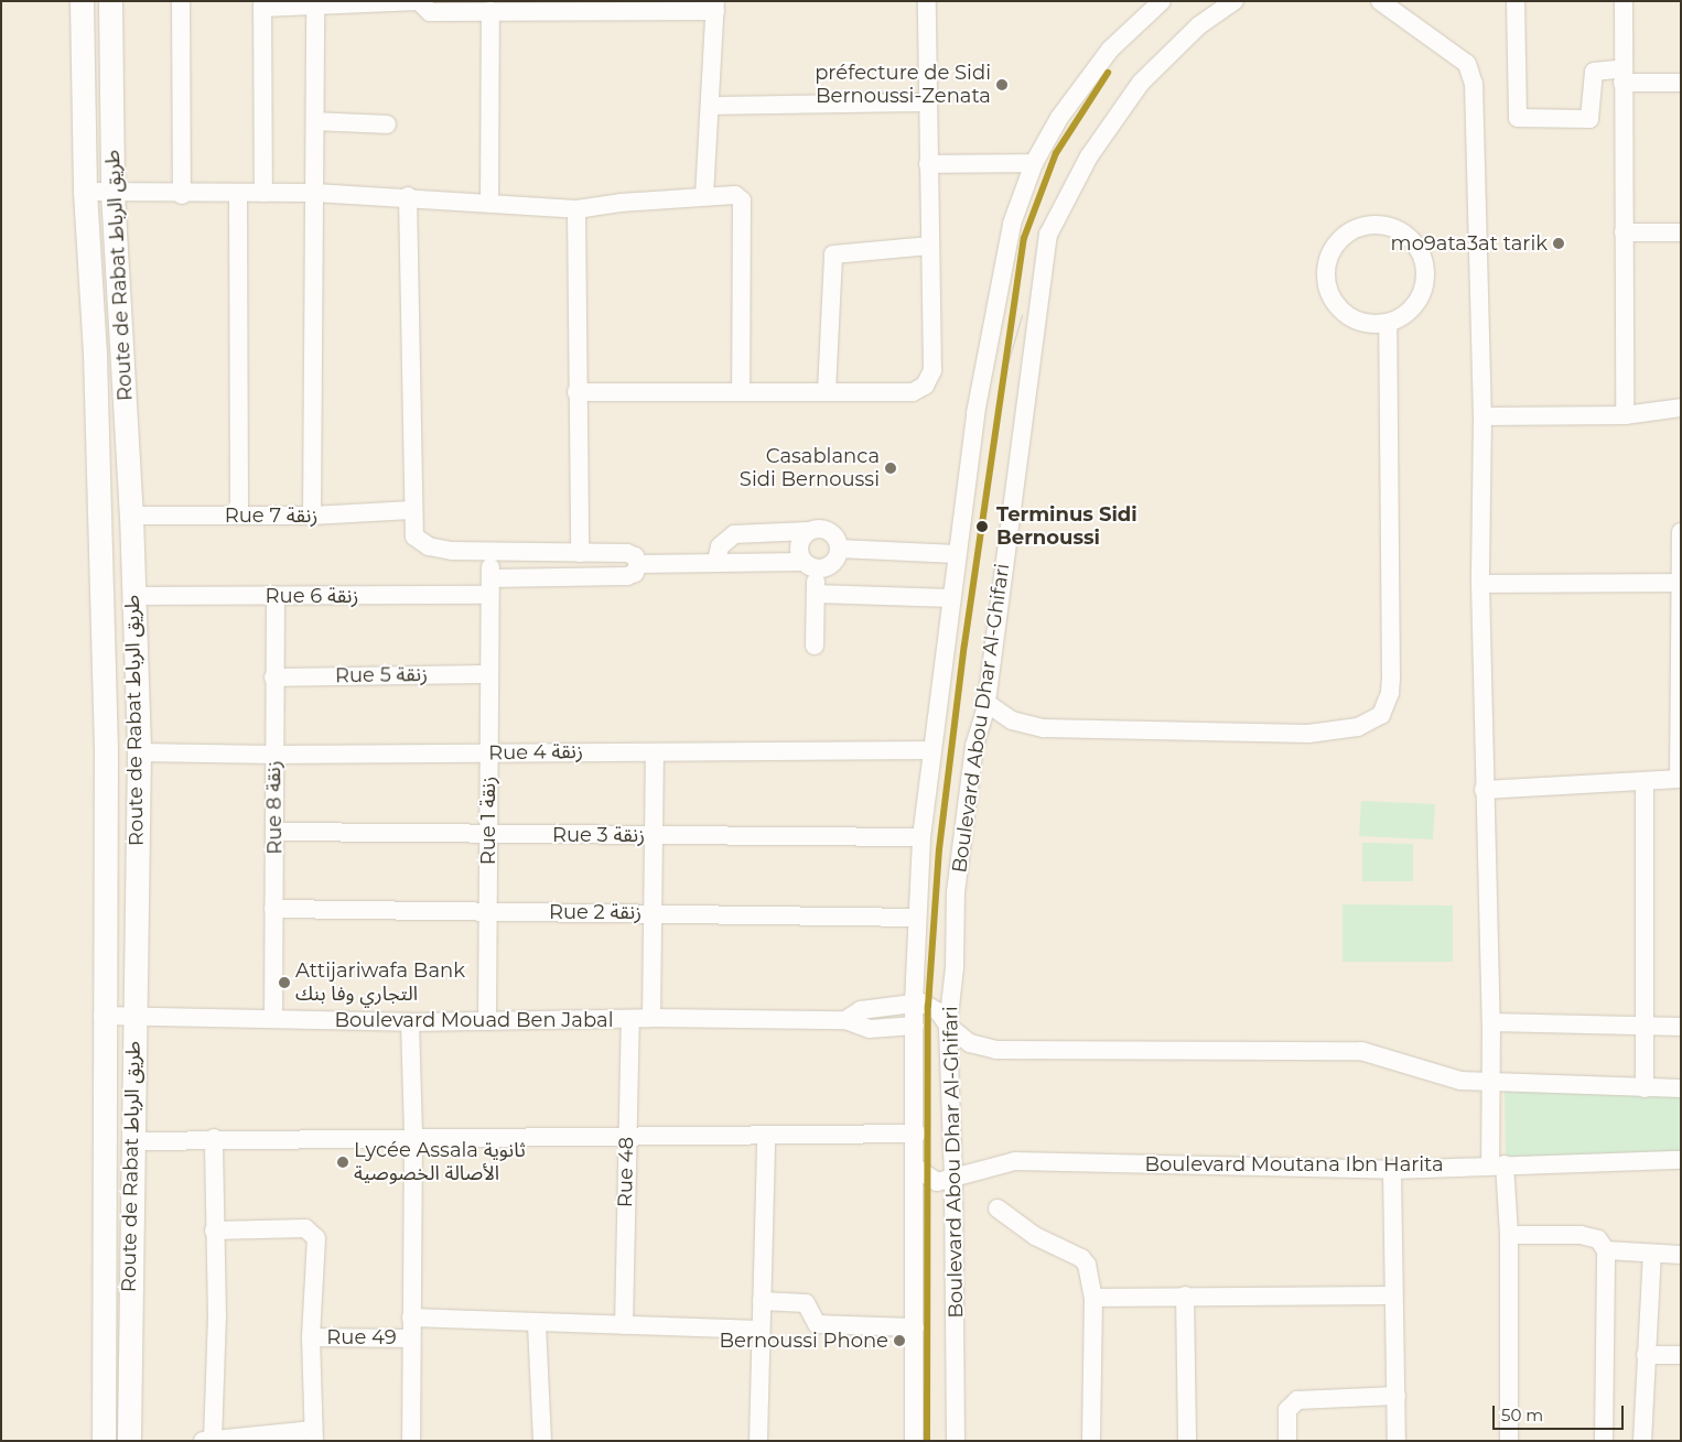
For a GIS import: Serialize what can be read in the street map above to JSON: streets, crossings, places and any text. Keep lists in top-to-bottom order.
{
  "streets": {
    "main road": ["Route de Rabat طريق الرباط"],
    "street": [
      "Rue 7 زنقة",
      "Rue 6 زنقة",
      "Rue 5 زنقة",
      "Boulevard Abou Dhar Al-Ghifari",
      "Rue 4 زنقة",
      "Rue 8 زنقة",
      "Rue 1 زنقة",
      "Rue 3 زنقة",
      "Rue 2 زنقة",
      "Boulevard Mouad Ben Jabal",
      "Boulevard Moutana Ibn Harita",
      "Rue 48",
      "Rue 49"
    ]
  },
  "crossings": [
    ["Route de Rabat طريق الرباط", "Rue 7 زنقة"],
    ["Route de Rabat طريق الرباط", "Rue 6 زنقة"],
    ["Route de Rabat طريق الرباط", "Rue 4 زنقة"],
    ["Route de Rabat طريق الرباط", "Boulevard Mouad Ben Jabal"],
    ["Rue 6 زنقة", "Rue 8 زنقة"],
    ["Rue 6 زنقة", "Rue 1 زنقة"],
    ["Rue 5 زنقة", "Rue 8 زنقة"],
    ["Rue 5 زنقة", "Rue 1 زنقة"],
    ["Boulevard Abou Dhar Al-Ghifari", "Rue 4 زنقة"],
    ["Boulevard Abou Dhar Al-Ghifari", "Rue 3 زنقة"],
    ["Boulevard Abou Dhar Al-Ghifari", "Rue 2 زنقة"],
    ["Boulevard Abou Dhar Al-Ghifari", "Boulevard Mouad Ben Jabal"],
    ["Boulevard Abou Dhar Al-Ghifari", "Boulevard Moutana Ibn Harita"],
    ["Rue 4 زنقة", "Rue 8 زنقة"],
    ["Rue 4 زنقة", "Rue 1 زنقة"],
    ["Rue 8 زنقة", "Rue 3 زنقة"],
    ["Rue 8 زنقة", "Rue 2 زنقة"],
    ["Rue 8 زنقة", "Boulevard Mouad Ben Jabal"],
    ["Rue 1 زنقة", "Rue 3 زنقة"],
    ["Rue 1 زنقة", "Rue 2 زنقة"],
    ["Rue 1 زنقة", "Boulevard Mouad Ben Jabal"],
    ["Boulevard Mouad Ben Jabal", "Rue 48"]
  ],
  "places": [
    "préfecture de Sidi Bernoussi-Zenata",
    "mo9ata3at tarik",
    "Casablanca Sidi Bernoussi",
    "Terminus Sidi Bernoussi",
    "Attijariwafa Bank التجاري وفا بنك",
    "Lycée Assala ثانوية الأصالة الخصوصية",
    "Bernoussi Phone"
  ],
  "scale_bar": "50 m"
}
